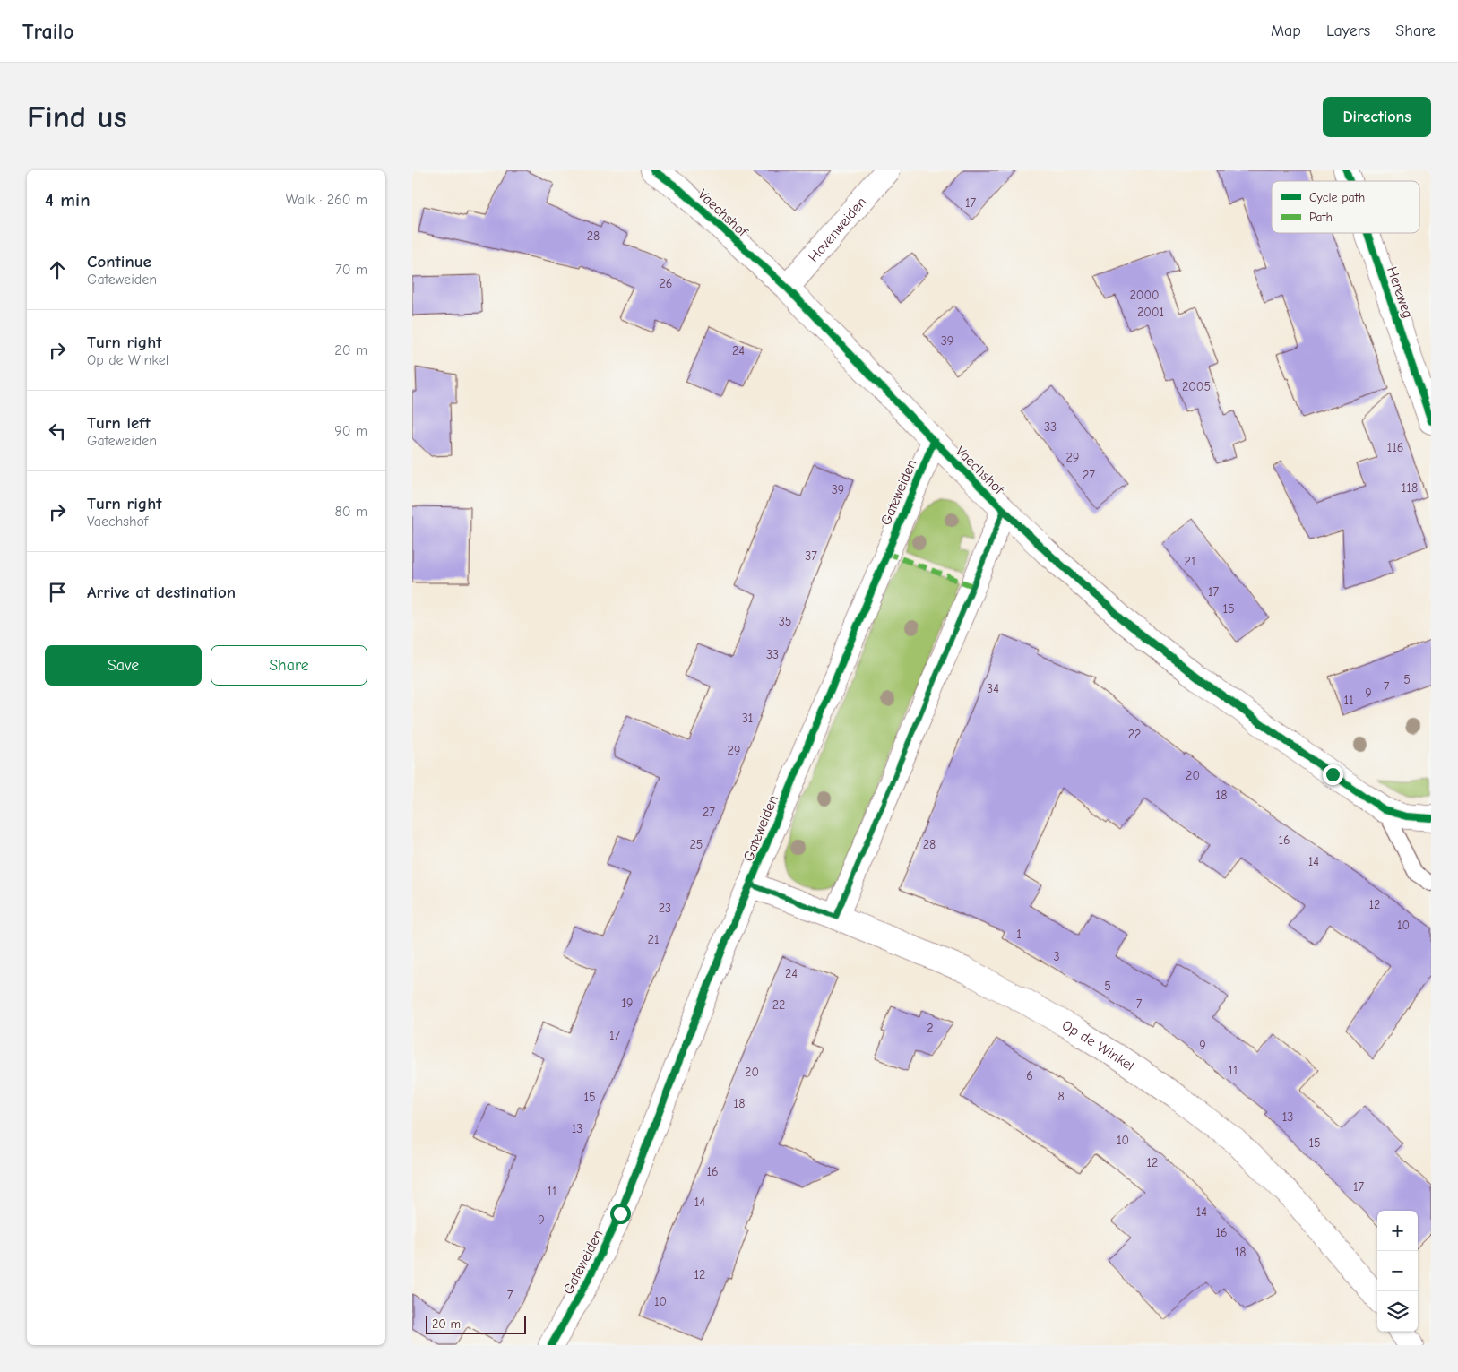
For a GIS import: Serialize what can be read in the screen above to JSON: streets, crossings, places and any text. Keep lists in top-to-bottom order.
{
  "streets": {
    "street": [
      "Vaechshof",
      "Hovenweiden",
      "Hereweg",
      "Gateweiden",
      "Op de Winkel"
    ]
  },
  "crossings": [
    ["Vaechshof", "Hovenweiden"],
    ["Vaechshof", "Gateweiden"],
    ["Gateweiden", "Op de Winkel"]
  ],
  "house_numbers": [
    "17",
    "28",
    "26",
    "2000",
    "2001",
    "39",
    "24",
    "2005",
    "33",
    "116",
    "29",
    "27",
    "118",
    "39",
    "37",
    "21",
    "17",
    "15",
    "35",
    "33",
    "5",
    "7",
    "34",
    "9",
    "11",
    "31",
    "22",
    "29",
    "20",
    "18",
    "27",
    "16",
    "25",
    "28",
    "14",
    "12",
    "23",
    "10",
    "1",
    "21",
    "3",
    "24",
    "5",
    "19",
    "7",
    "22",
    "2",
    "17",
    "9",
    "11",
    "20",
    "6",
    "8",
    "15",
    "18",
    "13",
    "13",
    "10",
    "15",
    "12",
    "16",
    "17",
    "11",
    "14",
    "14",
    "9",
    "16",
    "18",
    "12",
    "7",
    "10"
  ],
  "legend": ["Cycle path", "Path"],
  "scale_bar": "20 m",
  "page": {
    "header": "Trailo",
    "nav": ["Map", "Layers", "Share"],
    "buttons": [
      "Directions",
      ["Save", "Share"]
    ],
    "title": "Find us",
    "heading": ["4 min", "Walk · 260 m"],
    "list": [
      ["Continue", "Gateweiden", "70 m"],
      ["Turn right", "Op de Winkel", "20 m"],
      ["Turn left", "Gateweiden", "90 m"],
      ["Turn right", "Vaechshof", "80 m"],
      "Arrive at destination"
    ],
    "map_buttons": ["+", "−"],
    "scale": "20 m"
  }
}
